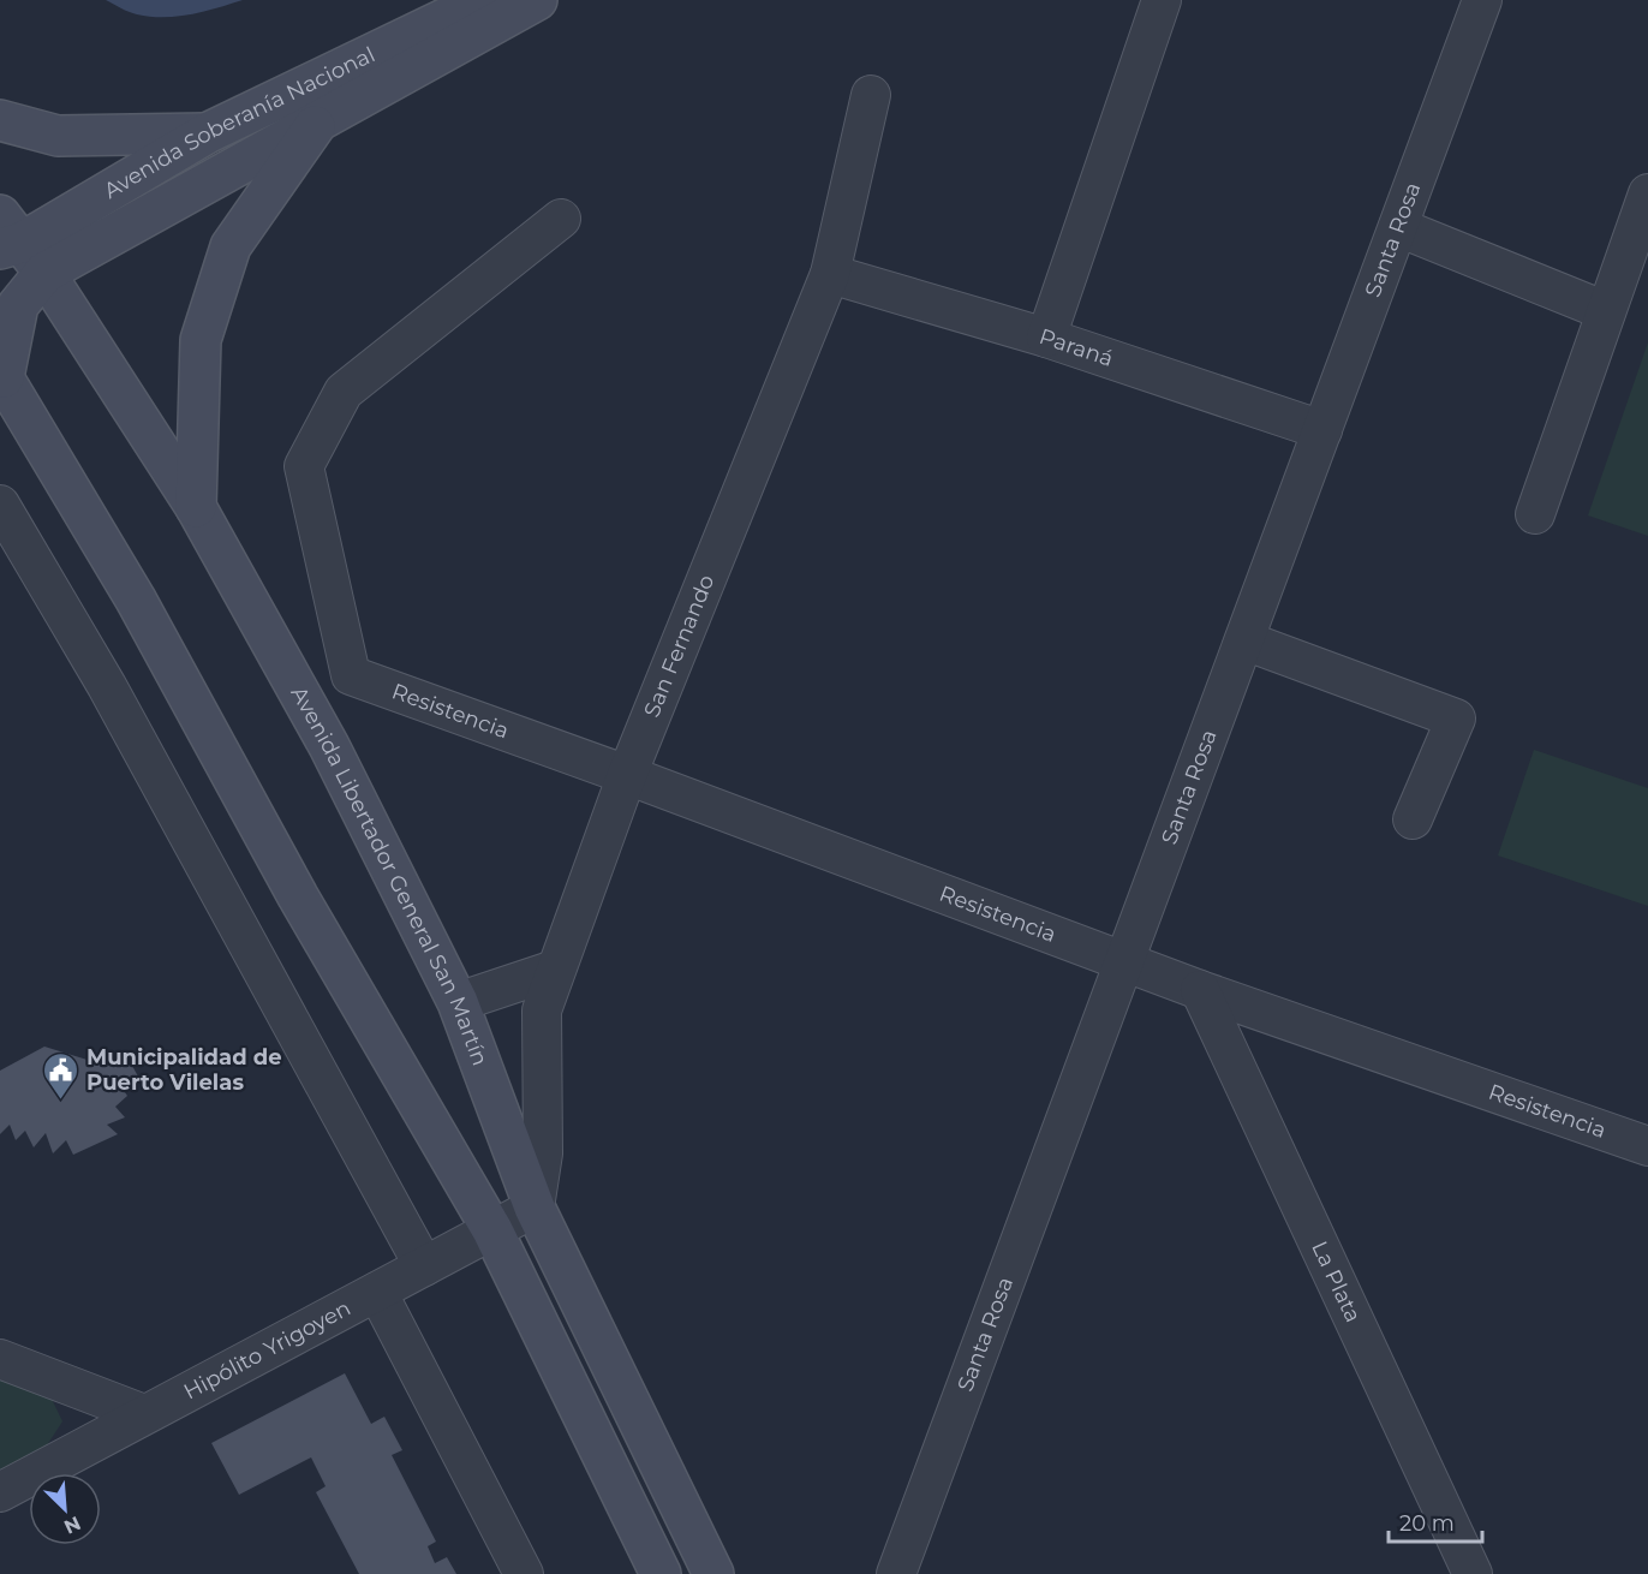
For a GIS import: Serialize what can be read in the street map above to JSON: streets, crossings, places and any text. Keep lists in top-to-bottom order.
{
  "streets": {
    "main road": ["Avenida Soberanía Nacional", "Avenida Libertador General San Martín"],
    "street": [
      "Santa Rosa",
      "Paraná",
      "San Fernando",
      "Resistencia",
      "La Plata",
      "Hipólito Yrigoyen"
    ]
  },
  "crossings": [
    ["Avenida Soberanía Nacional", "Avenida Libertador General San Martín"],
    ["Santa Rosa", "Paraná"],
    ["Santa Rosa", "Resistencia"],
    ["Paraná", "San Fernando"],
    ["San Fernando", "Resistencia"],
    ["San Fernando", "Avenida Libertador General San Martín"],
    ["San Fernando", "Hipólito Yrigoyen"],
    ["Resistencia", "La Plata"],
    ["Avenida Libertador General San Martín", "Hipólito Yrigoyen"]
  ],
  "places": {
    "public building": ["Municipalidad de Puerto Vilelas"]
  },
  "scale_bar": "20 m",
  "north": "bottom right"
}
